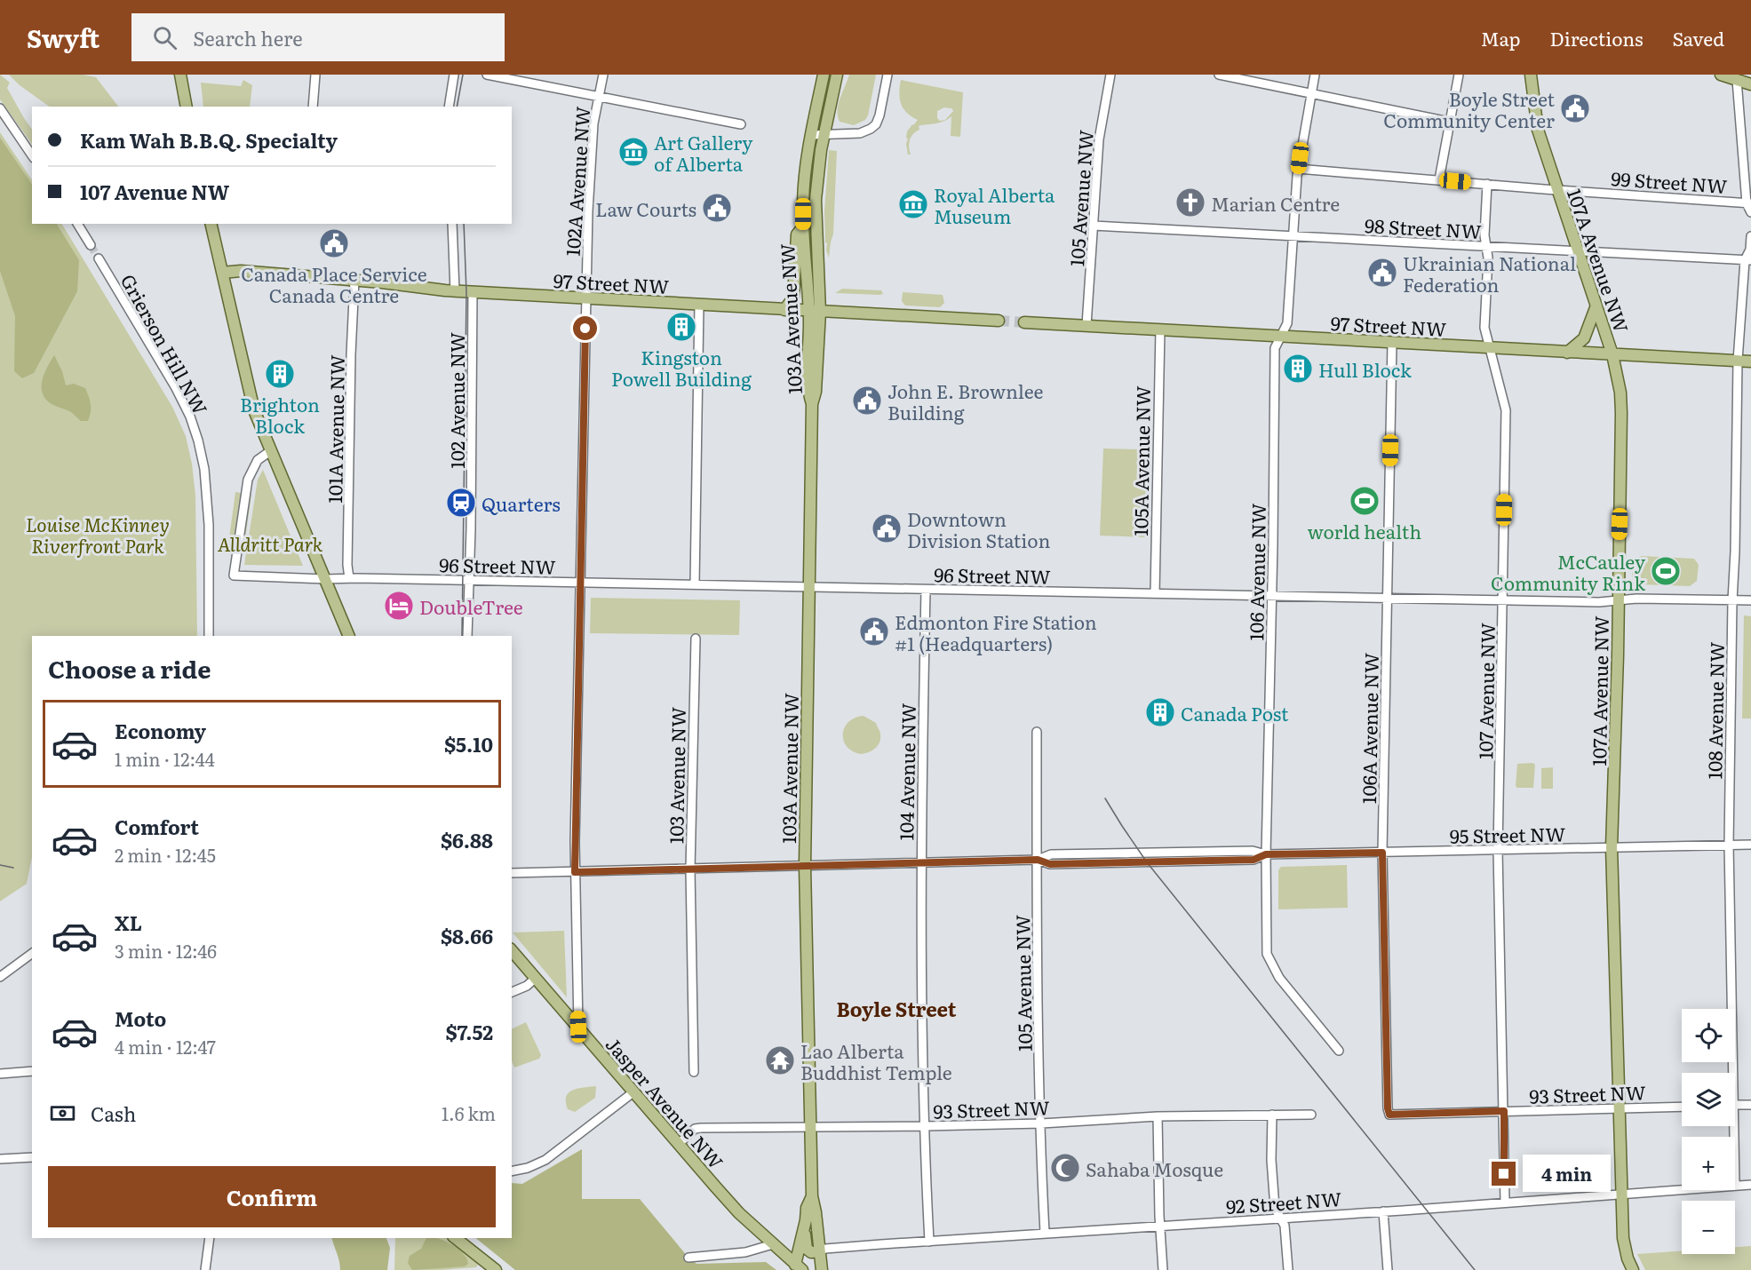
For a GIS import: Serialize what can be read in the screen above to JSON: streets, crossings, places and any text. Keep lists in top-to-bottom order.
{
  "streets": {
    "main road": [
      "107A Avenue NW",
      "97 Street NW",
      "103A Avenue NW",
      "Jasper Avenue NW"
    ],
    "street": [
      "102A Avenue NW",
      "99 Street NW",
      "105 Avenue NW",
      "98 Street NW",
      "Grierson Hill NW",
      "102 Avenue NW",
      "101A Avenue NW",
      "105A Avenue NW",
      "96 Street NW",
      "106 Avenue NW",
      "107 Avenue NW",
      "108 Avenue NW",
      "106A Avenue NW",
      "104 Avenue NW",
      "103 Avenue NW",
      "95 Street NW",
      "93 Street NW",
      "92 Street NW"
    ]
  },
  "crossings": [
    ["102A Avenue NW", "97 Street NW"],
    ["102A Avenue NW", "96 Street NW"],
    ["102A Avenue NW", "95 Street NW"],
    ["102A Avenue NW", "Jasper Avenue NW"],
    ["99 Street NW", "107A Avenue NW"],
    ["99 Street NW", "106 Avenue NW"],
    ["99 Street NW", "107 Avenue NW"],
    ["105 Avenue NW", "98 Street NW"],
    ["105 Avenue NW", "97 Street NW"],
    ["105 Avenue NW", "95 Street NW"],
    ["105 Avenue NW", "93 Street NW"],
    ["105 Avenue NW", "92 Street NW"],
    ["98 Street NW", "107A Avenue NW"],
    ["98 Street NW", "106 Avenue NW"],
    ["98 Street NW", "107 Avenue NW"],
    ["98 Street NW", "108 Avenue NW"],
    ["107A Avenue NW", "97 Street NW"],
    ["107A Avenue NW", "96 Street NW"],
    ["107A Avenue NW", "95 Street NW"],
    ["107A Avenue NW", "93 Street NW"],
    ["107A Avenue NW", "92 Street NW"],
    ["97 Street NW", "103A Avenue NW"],
    ["97 Street NW", "102 Avenue NW"],
    ["97 Street NW", "101A Avenue NW"],
    ["97 Street NW", "105A Avenue NW"],
    ["97 Street NW", "106 Avenue NW"],
    ["97 Street NW", "107 Avenue NW"],
    ["97 Street NW", "108 Avenue NW"],
    ["97 Street NW", "106A Avenue NW"],
    ["103A Avenue NW", "96 Street NW"],
    ["103A Avenue NW", "95 Street NW"],
    ["103A Avenue NW", "93 Street NW"],
    ["103A Avenue NW", "Jasper Avenue NW"],
    ["103A Avenue NW", "92 Street NW"],
    ["102 Avenue NW", "96 Street NW"],
    ["101A Avenue NW", "96 Street NW"],
    ["105A Avenue NW", "96 Street NW"],
    ["96 Street NW", "106 Avenue NW"],
    ["96 Street NW", "107 Avenue NW"],
    ["96 Street NW", "108 Avenue NW"],
    ["96 Street NW", "106A Avenue NW"],
    ["96 Street NW", "104 Avenue NW"],
    ["106 Avenue NW", "95 Street NW"],
    ["107 Avenue NW", "95 Street NW"],
    ["107 Avenue NW", "93 Street NW"],
    ["107 Avenue NW", "92 Street NW"],
    ["108 Avenue NW", "95 Street NW"],
    ["106A Avenue NW", "95 Street NW"],
    ["106A Avenue NW", "93 Street NW"],
    ["104 Avenue NW", "95 Street NW"],
    ["104 Avenue NW", "93 Street NW"],
    ["104 Avenue NW", "92 Street NW"],
    ["103 Avenue NW", "95 Street NW"],
    ["93 Street NW", "Jasper Avenue NW"]
  ],
  "districts": ["Boyle Street"],
  "parks": ["Louise McKinney Riverfront Park", "Alldritt Park"],
  "places": {
    "public building": [
      "Boyle Street Community Center",
      "Law Courts",
      "Canada Place Service Canada Centre",
      "Ukrainian National Federation",
      "John E. Brownlee Building",
      "Downtown Division Station",
      "Edmonton Fire Station #1 (Headquarters)"
    ],
    "museum": ["Art Gallery of Alberta", "Royal Alberta Museum"],
    "church": ["Marian Centre"],
    "building": [
      "Kingston Powell Building",
      "Hull Block",
      "Brighton Block",
      "Canada Post"
    ],
    "sports": ["world health", "McCauley Community Rink"],
    "station": ["Quarters"],
    "hotel": ["DoubleTree"],
    "temple": ["Lao Alberta Buddhist Temple"],
    "mosque": ["Sahaba Mosque"]
  },
  "page": {
    "header": "Swyft",
    "search": "Search here",
    "nav": ["Map", "Directions", "Saved"],
    "banner": ["Kam Wah B.B.Q. Specialty", "107 Avenue NW"],
    "heading": "Choose a ride",
    "list": [
      {
        "name": "Economy",
        "note": "1 min · 12:44",
        "value": "$5.10"
      },
      {
        "name": "Comfort",
        "note": "2 min · 12:45",
        "value": "$6.88"
      },
      {
        "name": "XL",
        "note": "3 min · 12:46",
        "value": "$8.66"
      },
      {
        "name": "Moto",
        "note": "4 min · 12:47",
        "value": "$7.52"
      }
    ],
    "map_buttons": ["+", "−"],
    "pay": ["Cash", "1.6 km"],
    "bubble": "4 min",
    "buttons": "Confirm"
  }
}
